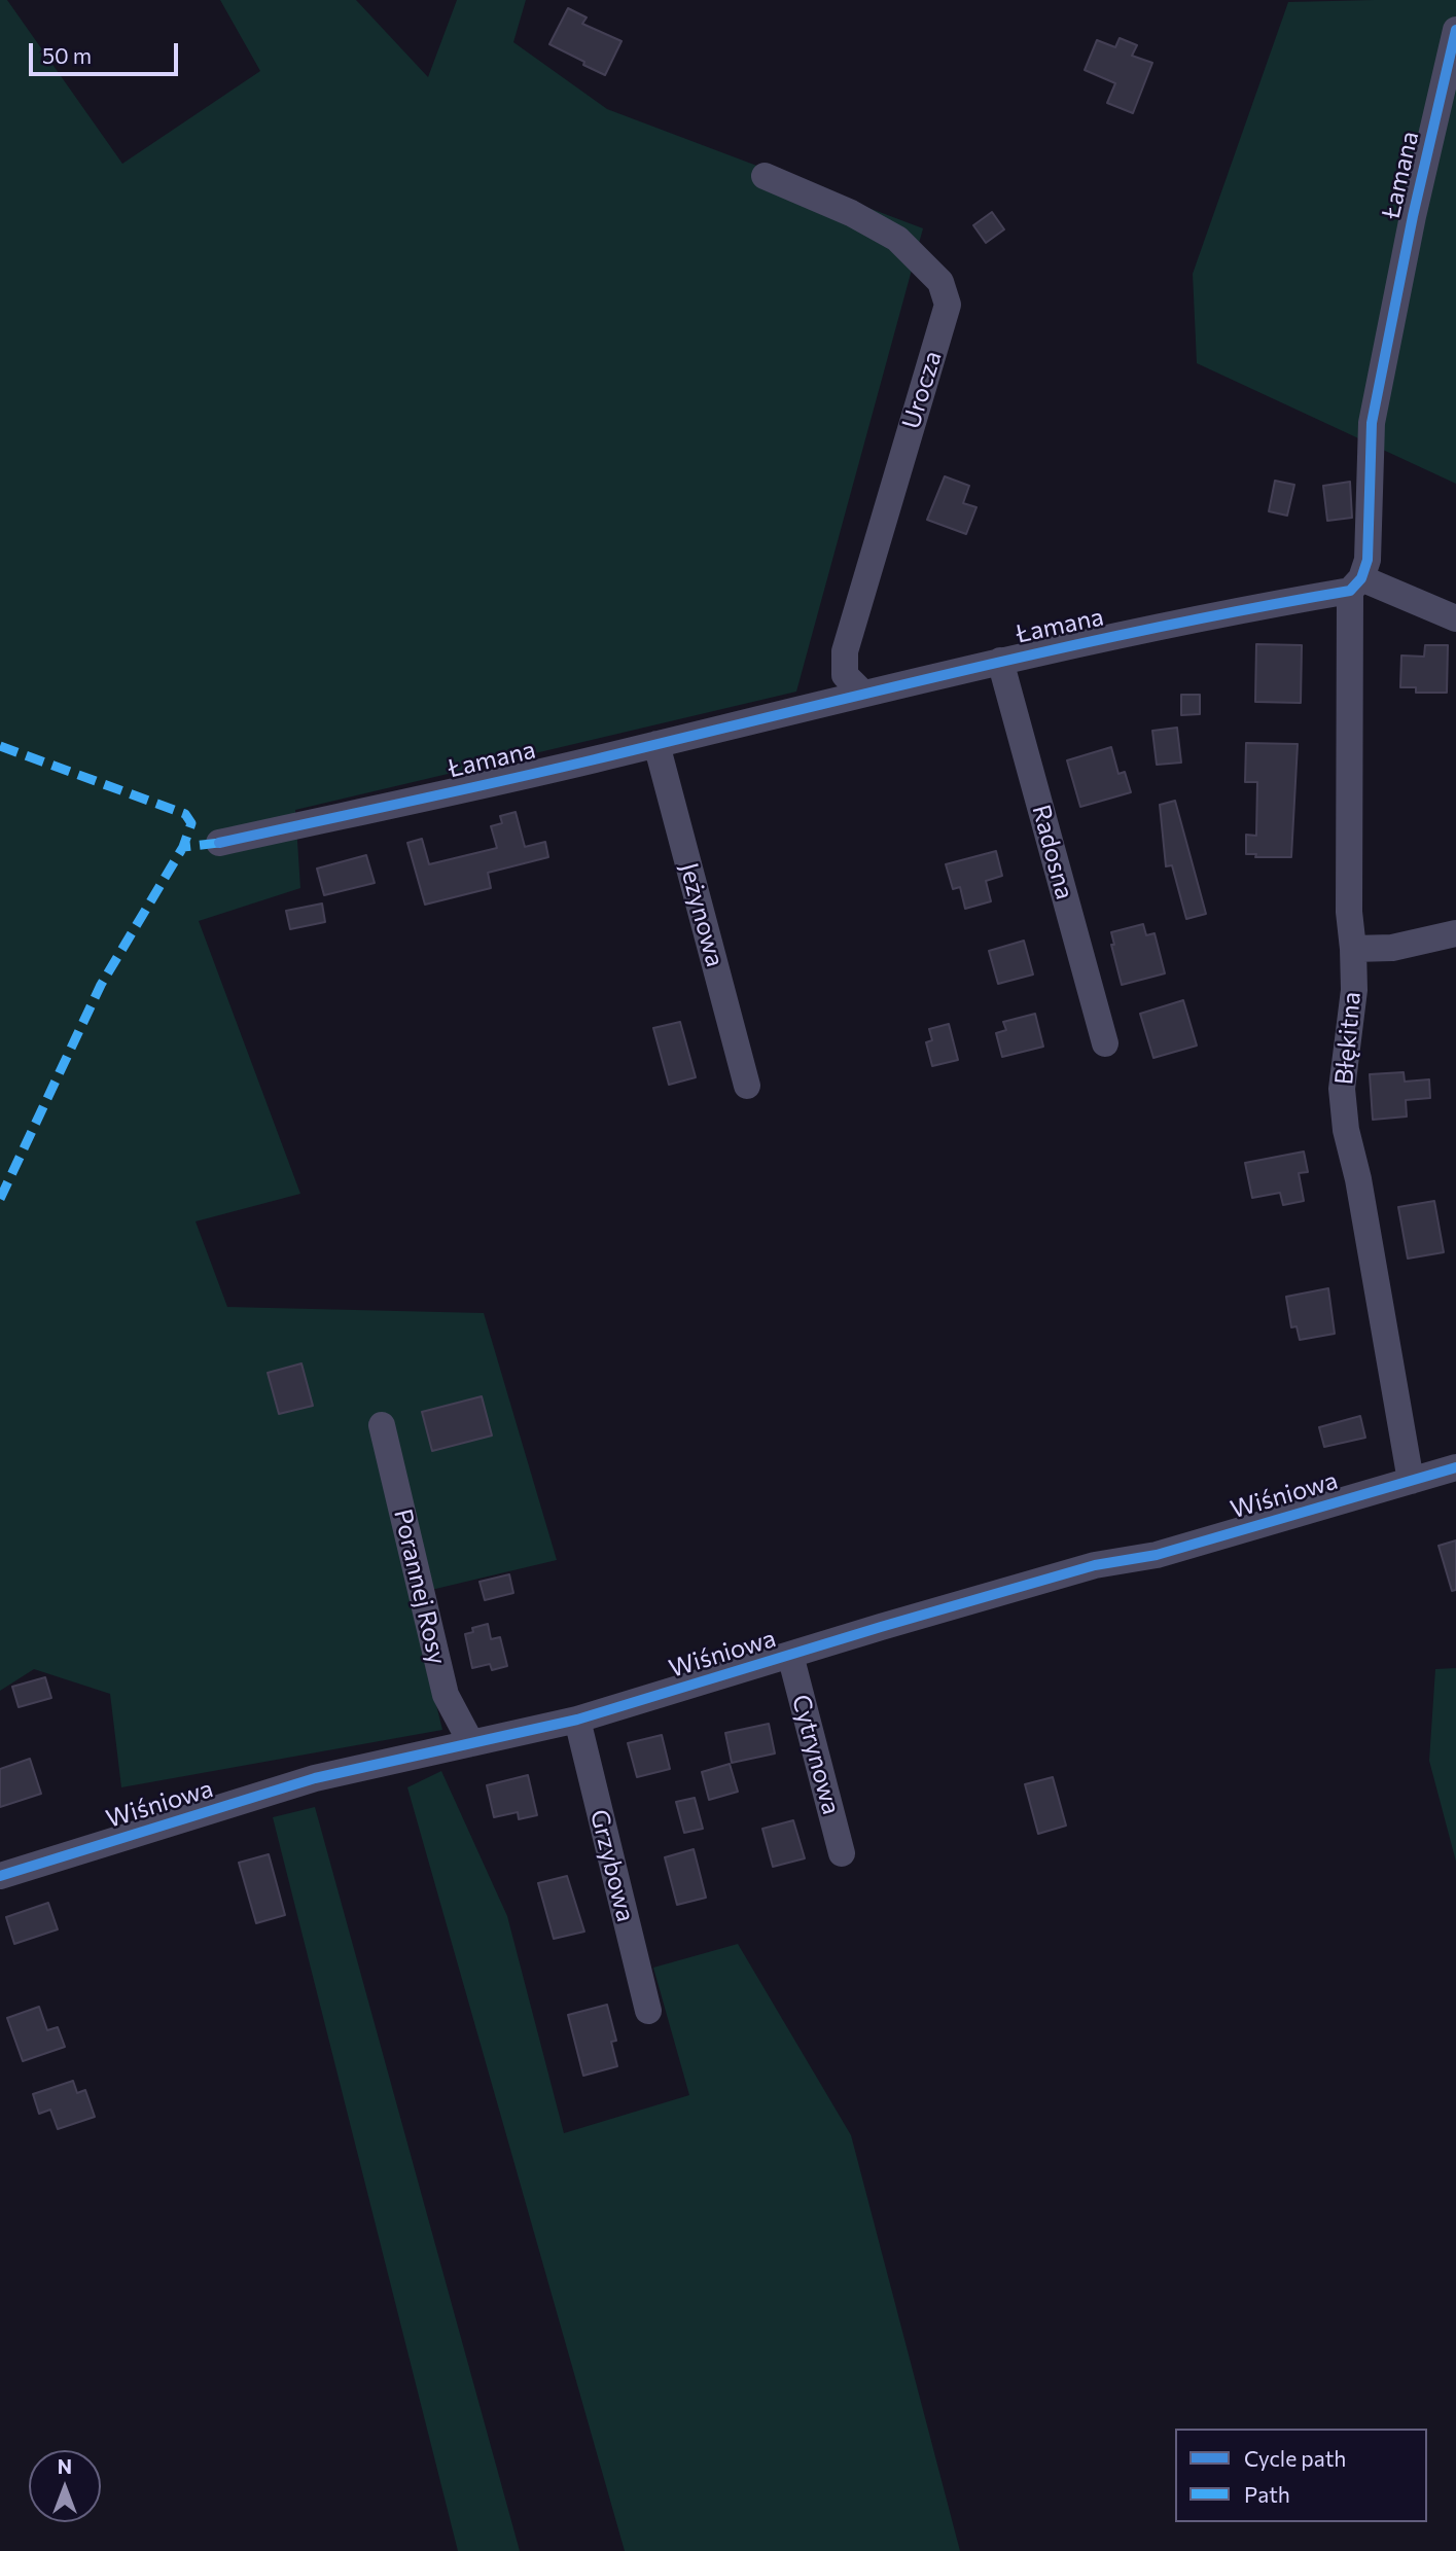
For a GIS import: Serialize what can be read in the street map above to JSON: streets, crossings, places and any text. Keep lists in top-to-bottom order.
{
  "streets": {
    "street": [
      "Łamana",
      "Urocza",
      "Radosna",
      "Jeżynowa",
      "Błękitna",
      "Wiśniowa",
      "Porannej Rosy",
      "Cytrynowa",
      "Grzybowa"
    ]
  },
  "crossings": [
    ["Łamana", "Urocza"],
    ["Łamana", "Radosna"],
    ["Łamana", "Jeżynowa"],
    ["Łamana", "Błękitna"],
    ["Błękitna", "Wiśniowa"],
    ["Wiśniowa", "Porannej Rosy"],
    ["Wiśniowa", "Cytrynowa"],
    ["Wiśniowa", "Grzybowa"]
  ],
  "legend": ["Cycle path", "Path"],
  "scale_bar": "50 m",
  "north": "top"
}
